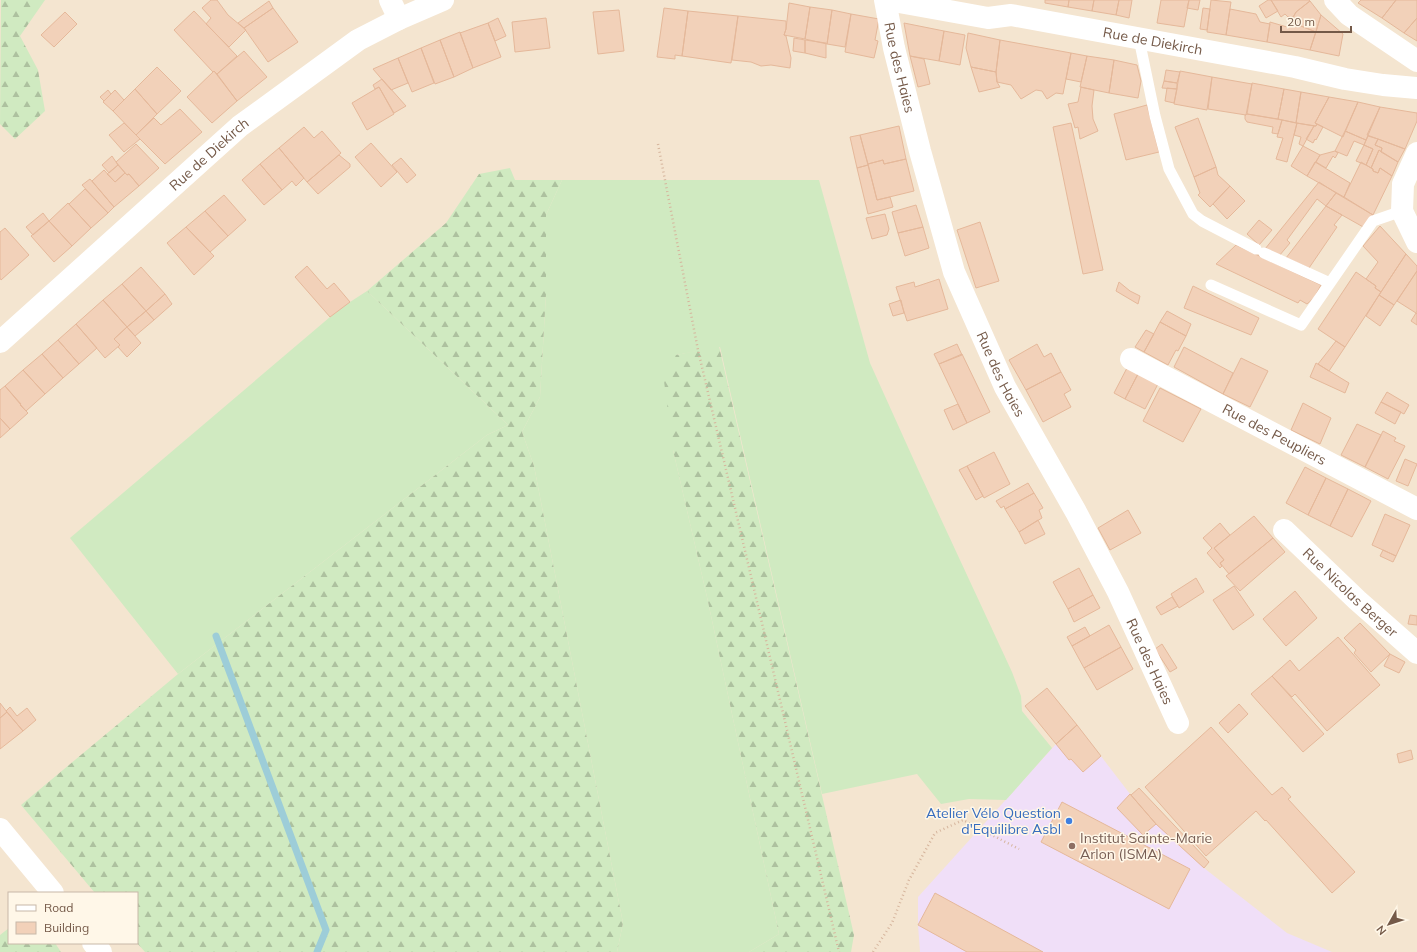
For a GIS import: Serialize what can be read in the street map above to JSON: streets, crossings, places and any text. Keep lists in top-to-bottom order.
{
  "streets": {
    "street": [
      "Rue de Diekirch",
      "Rue des Haies",
      "Rue des Peupliers",
      "Rue Nicolas Berger"
    ]
  },
  "crossings": [
    ["Rue de Diekirch", "Rue des Haies"]
  ],
  "places": ["Atelier Vélo Question d'Equilibre Asbl", "Institut Sainte-Marie Arlon (ISMA)"],
  "legend": ["Road", "Building"],
  "scale_bar": "20 m",
  "north": "bottom left"
}
